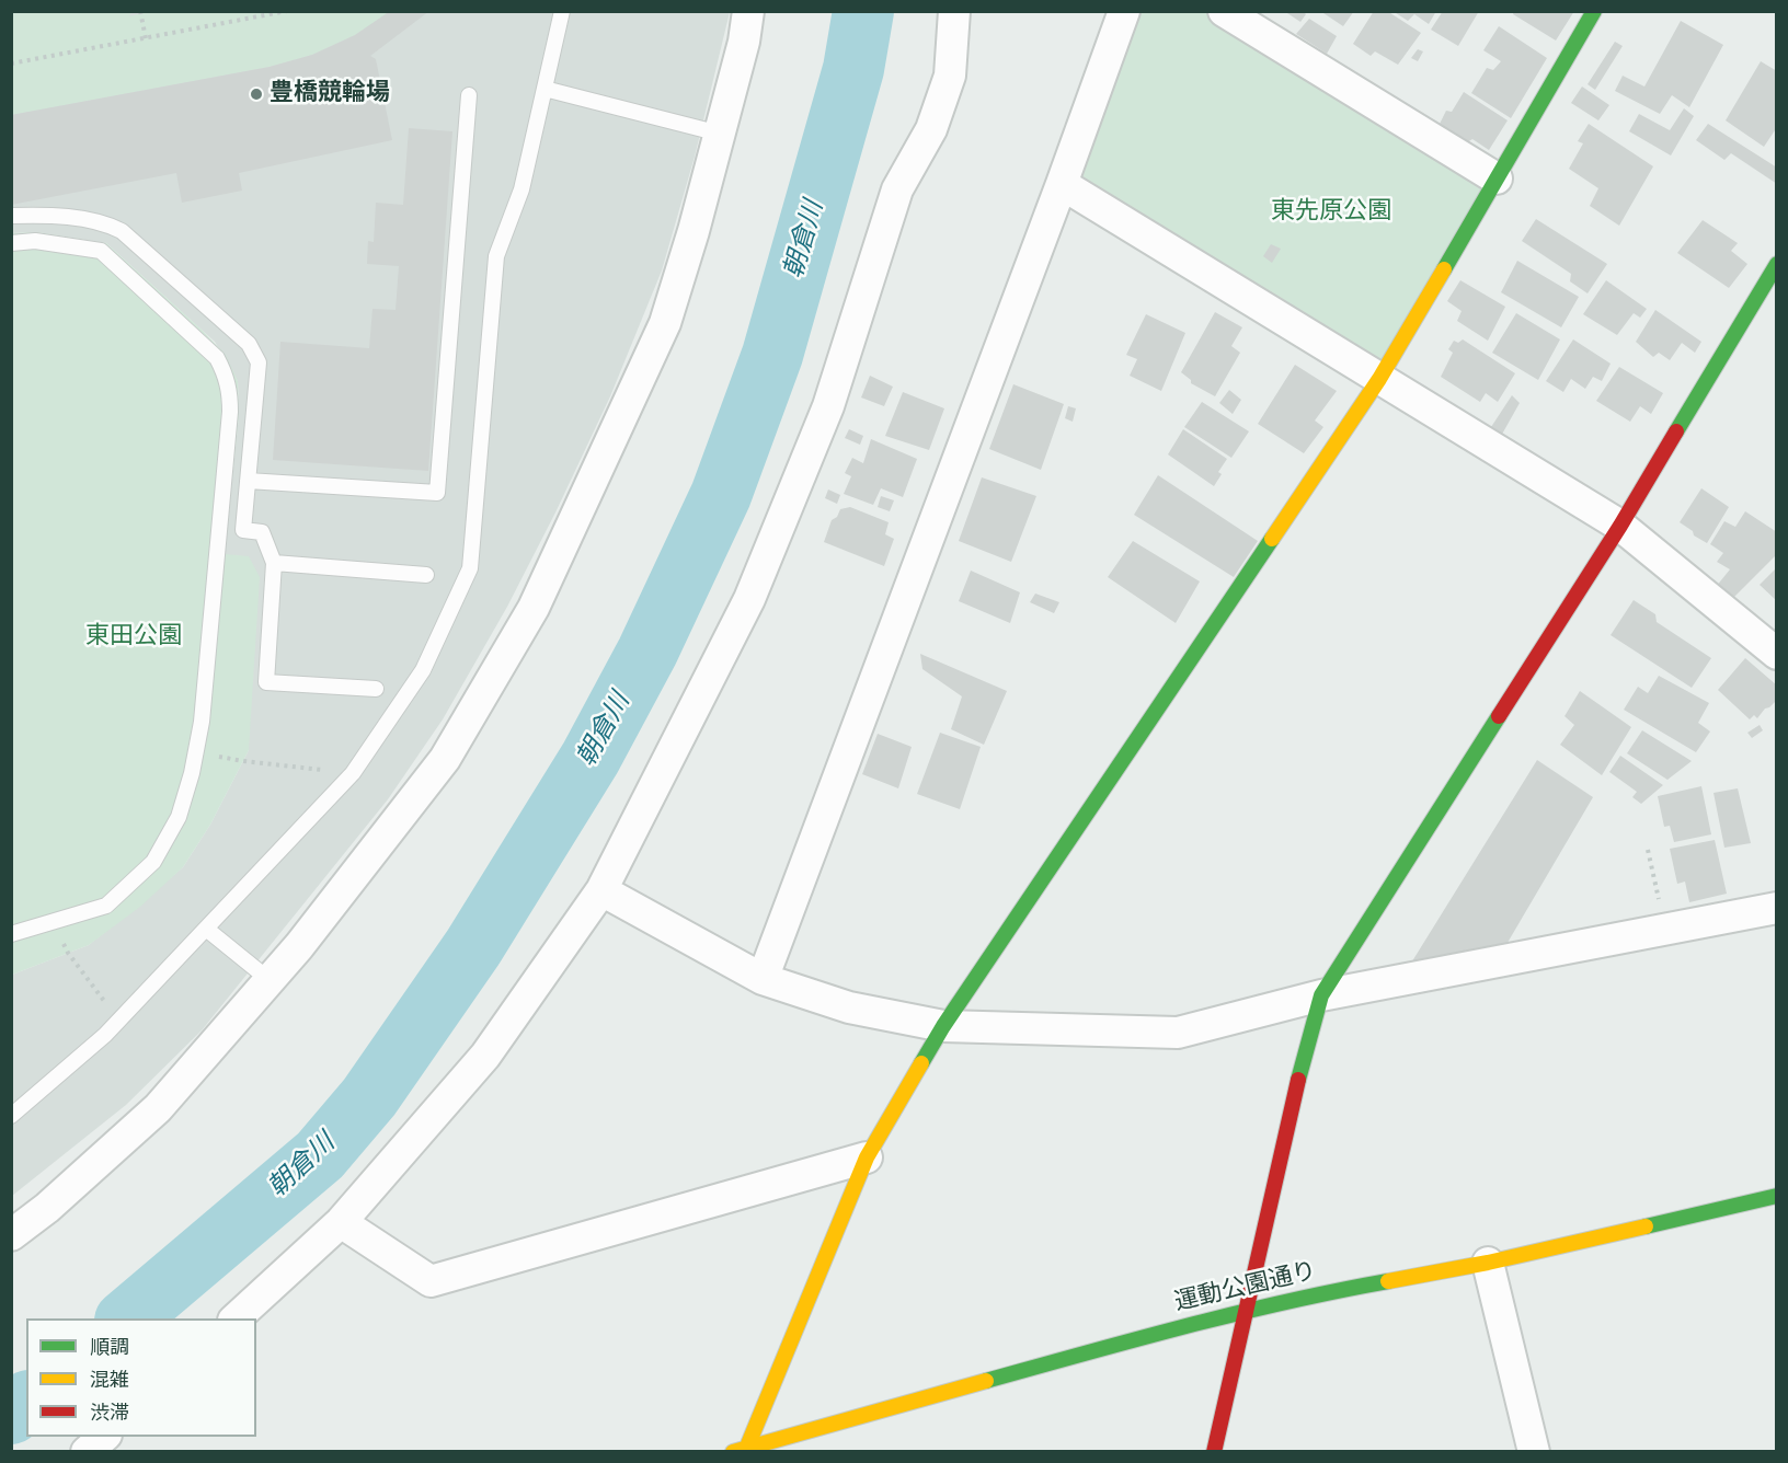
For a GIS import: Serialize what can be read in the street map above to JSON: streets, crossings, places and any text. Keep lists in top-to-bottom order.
{
  "streets": {
    "street": ["運動公園通り"]
  },
  "water": ["朝倉川"],
  "parks": ["東先原公園", "東田公園"],
  "places": ["豊橋競輪場"],
  "legend": ["順調", "混雑", "渋滞"]
}
